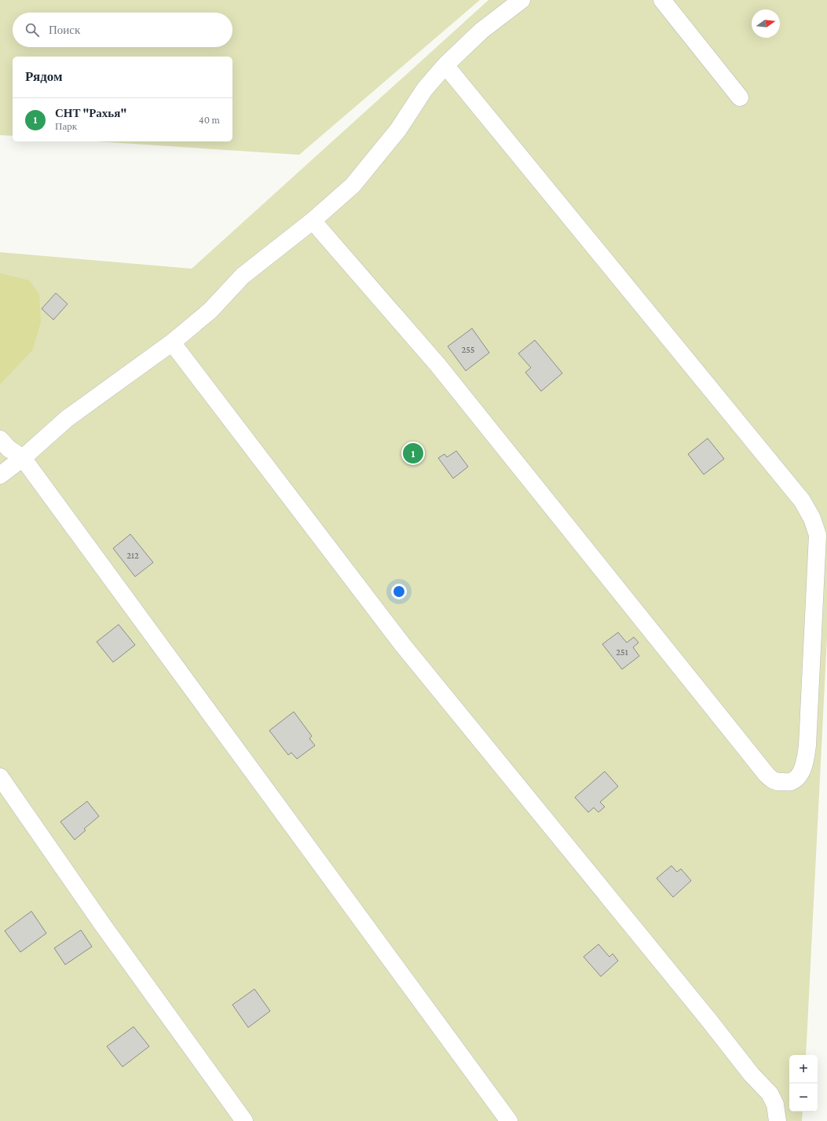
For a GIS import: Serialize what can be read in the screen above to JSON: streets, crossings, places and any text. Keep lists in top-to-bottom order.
{
  "house_numbers": ["255", "212", "251"],
  "north": "right",
  "page": {
    "search": "Поиск",
    "heading": "Рядом",
    "list": [
      {
        "mark": "1",
        "name": "СНТ \"Рахья\"",
        "note": "Парк",
        "value": "40 m"
      }
    ],
    "pins": "1",
    "map_buttons": ["+", "−"]
  }
}
